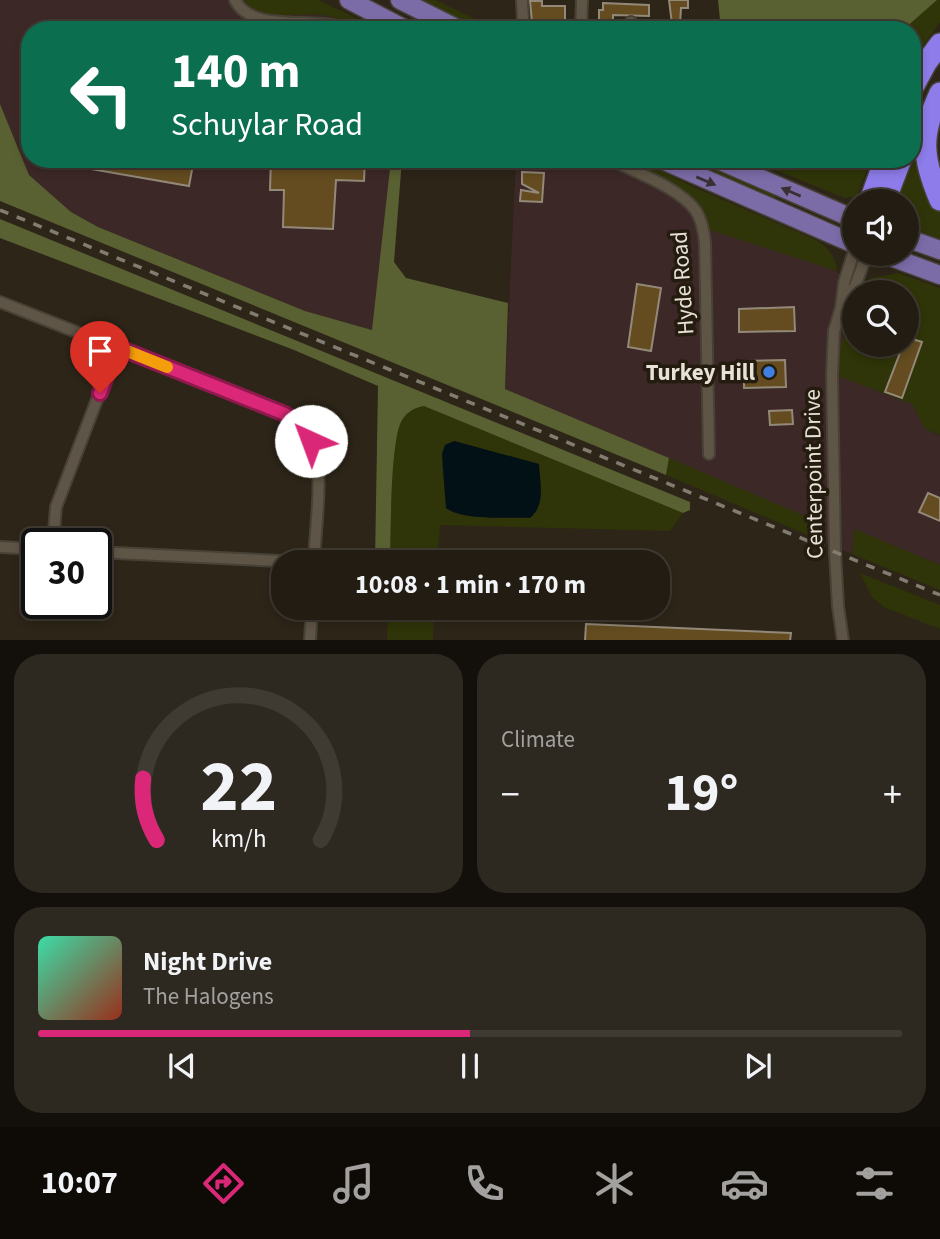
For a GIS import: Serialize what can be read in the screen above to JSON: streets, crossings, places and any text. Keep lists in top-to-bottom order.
{
  "streets": {
    "street": ["Hyde Road", "Centerpoint Drive"]
  },
  "places": ["Turkey Hill"],
  "page": {
    "turn": ["140 m", "Schuylar Road"],
    "limit": "30",
    "trip": "10:08 · 1 min · 170 m",
    "tile": "Climate",
    "heat": ["−", "19°", "+"],
    "song": ["Night Drive", "The Halogens"],
    "tabs": "10:07",
    "gauge": ["22", "km/h"]
  }
}
